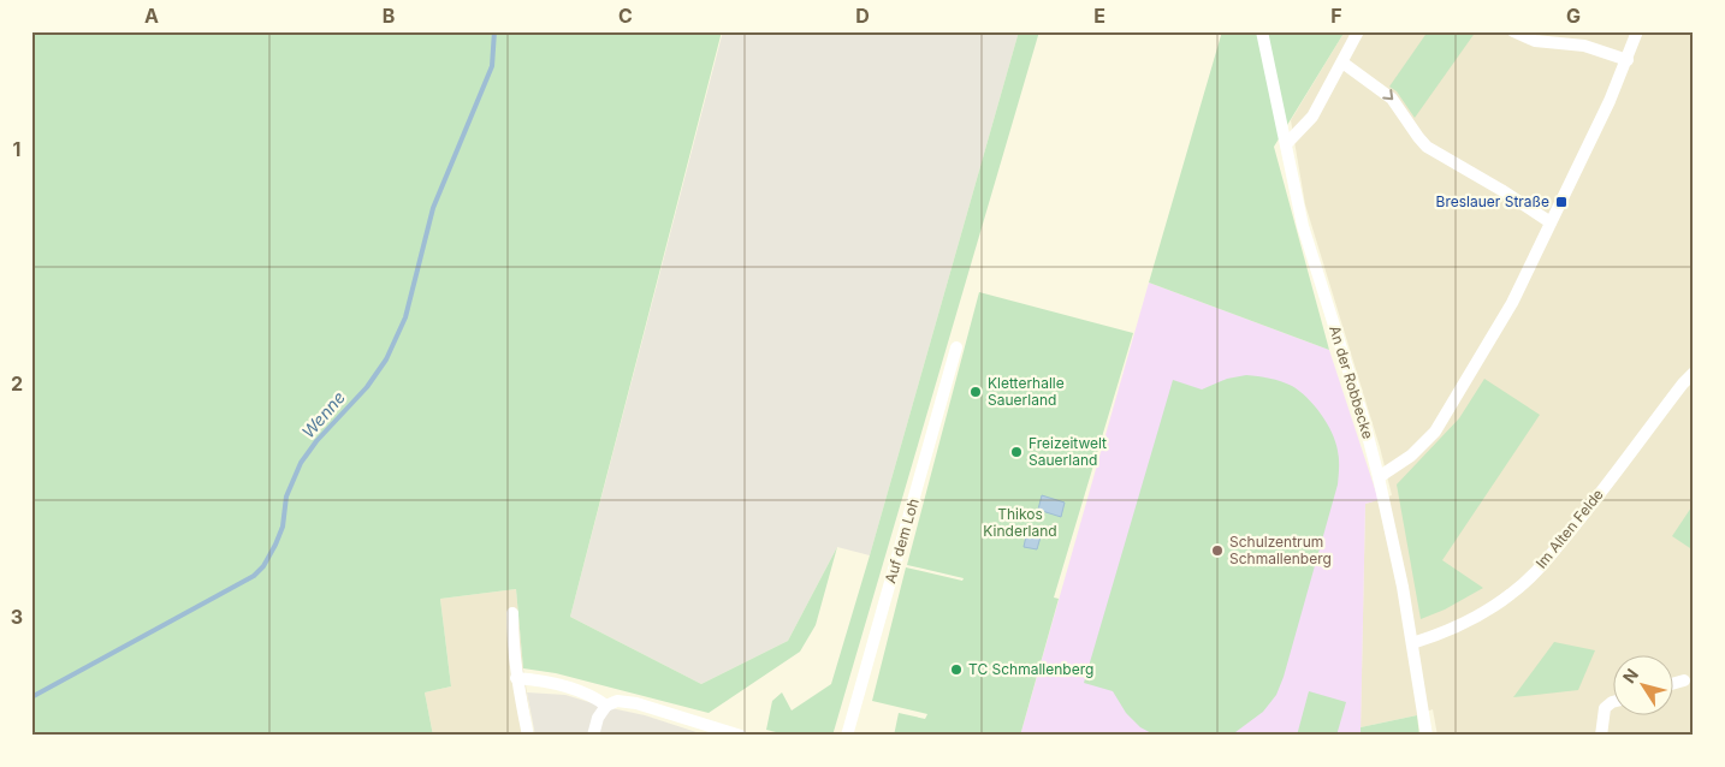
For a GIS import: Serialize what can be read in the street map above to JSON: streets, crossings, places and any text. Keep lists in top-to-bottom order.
{
  "streets": {
    "street": ["An der Robbecke", "Im Alten Felde", "Auf dem Loh"]
  },
  "crossings": [
    ["An der Robbecke", "Im Alten Felde"]
  ],
  "water": ["Wenne"],
  "parks": ["Thikos Kinderland"],
  "places": {
    "transit": ["Breslauer Straße"],
    "other": [
      "Kletterhalle Sauerland",
      "Freizeitwelt Sauerland",
      "Schulzentrum Schmallenberg",
      "TC Schmallenberg"
    ]
  },
  "north": "top left",
  "grid": {
    "columns": [
      "A",
      "B",
      "C",
      "D",
      "E",
      "F",
      "G"
    ],
    "rows": ["1", "2", "3"]
  }
}
